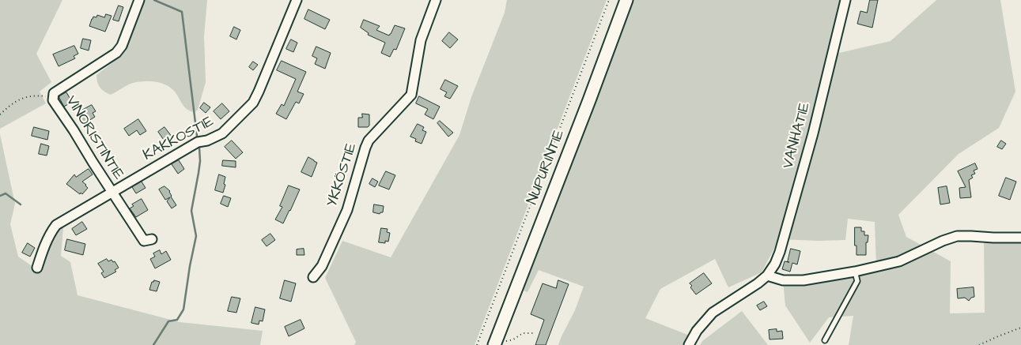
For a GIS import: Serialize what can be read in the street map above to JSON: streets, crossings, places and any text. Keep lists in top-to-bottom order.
{
  "streets": {
    "main road": ["NUPURINTIE"],
    "street": [
      "VANHATIE",
      "VINORISTINTIE",
      "KAKKOSTIE",
      "YKKÖSTIE"
    ]
  },
  "crossings": [
    ["VINORISTINTIE", "KAKKOSTIE"]
  ]
}
